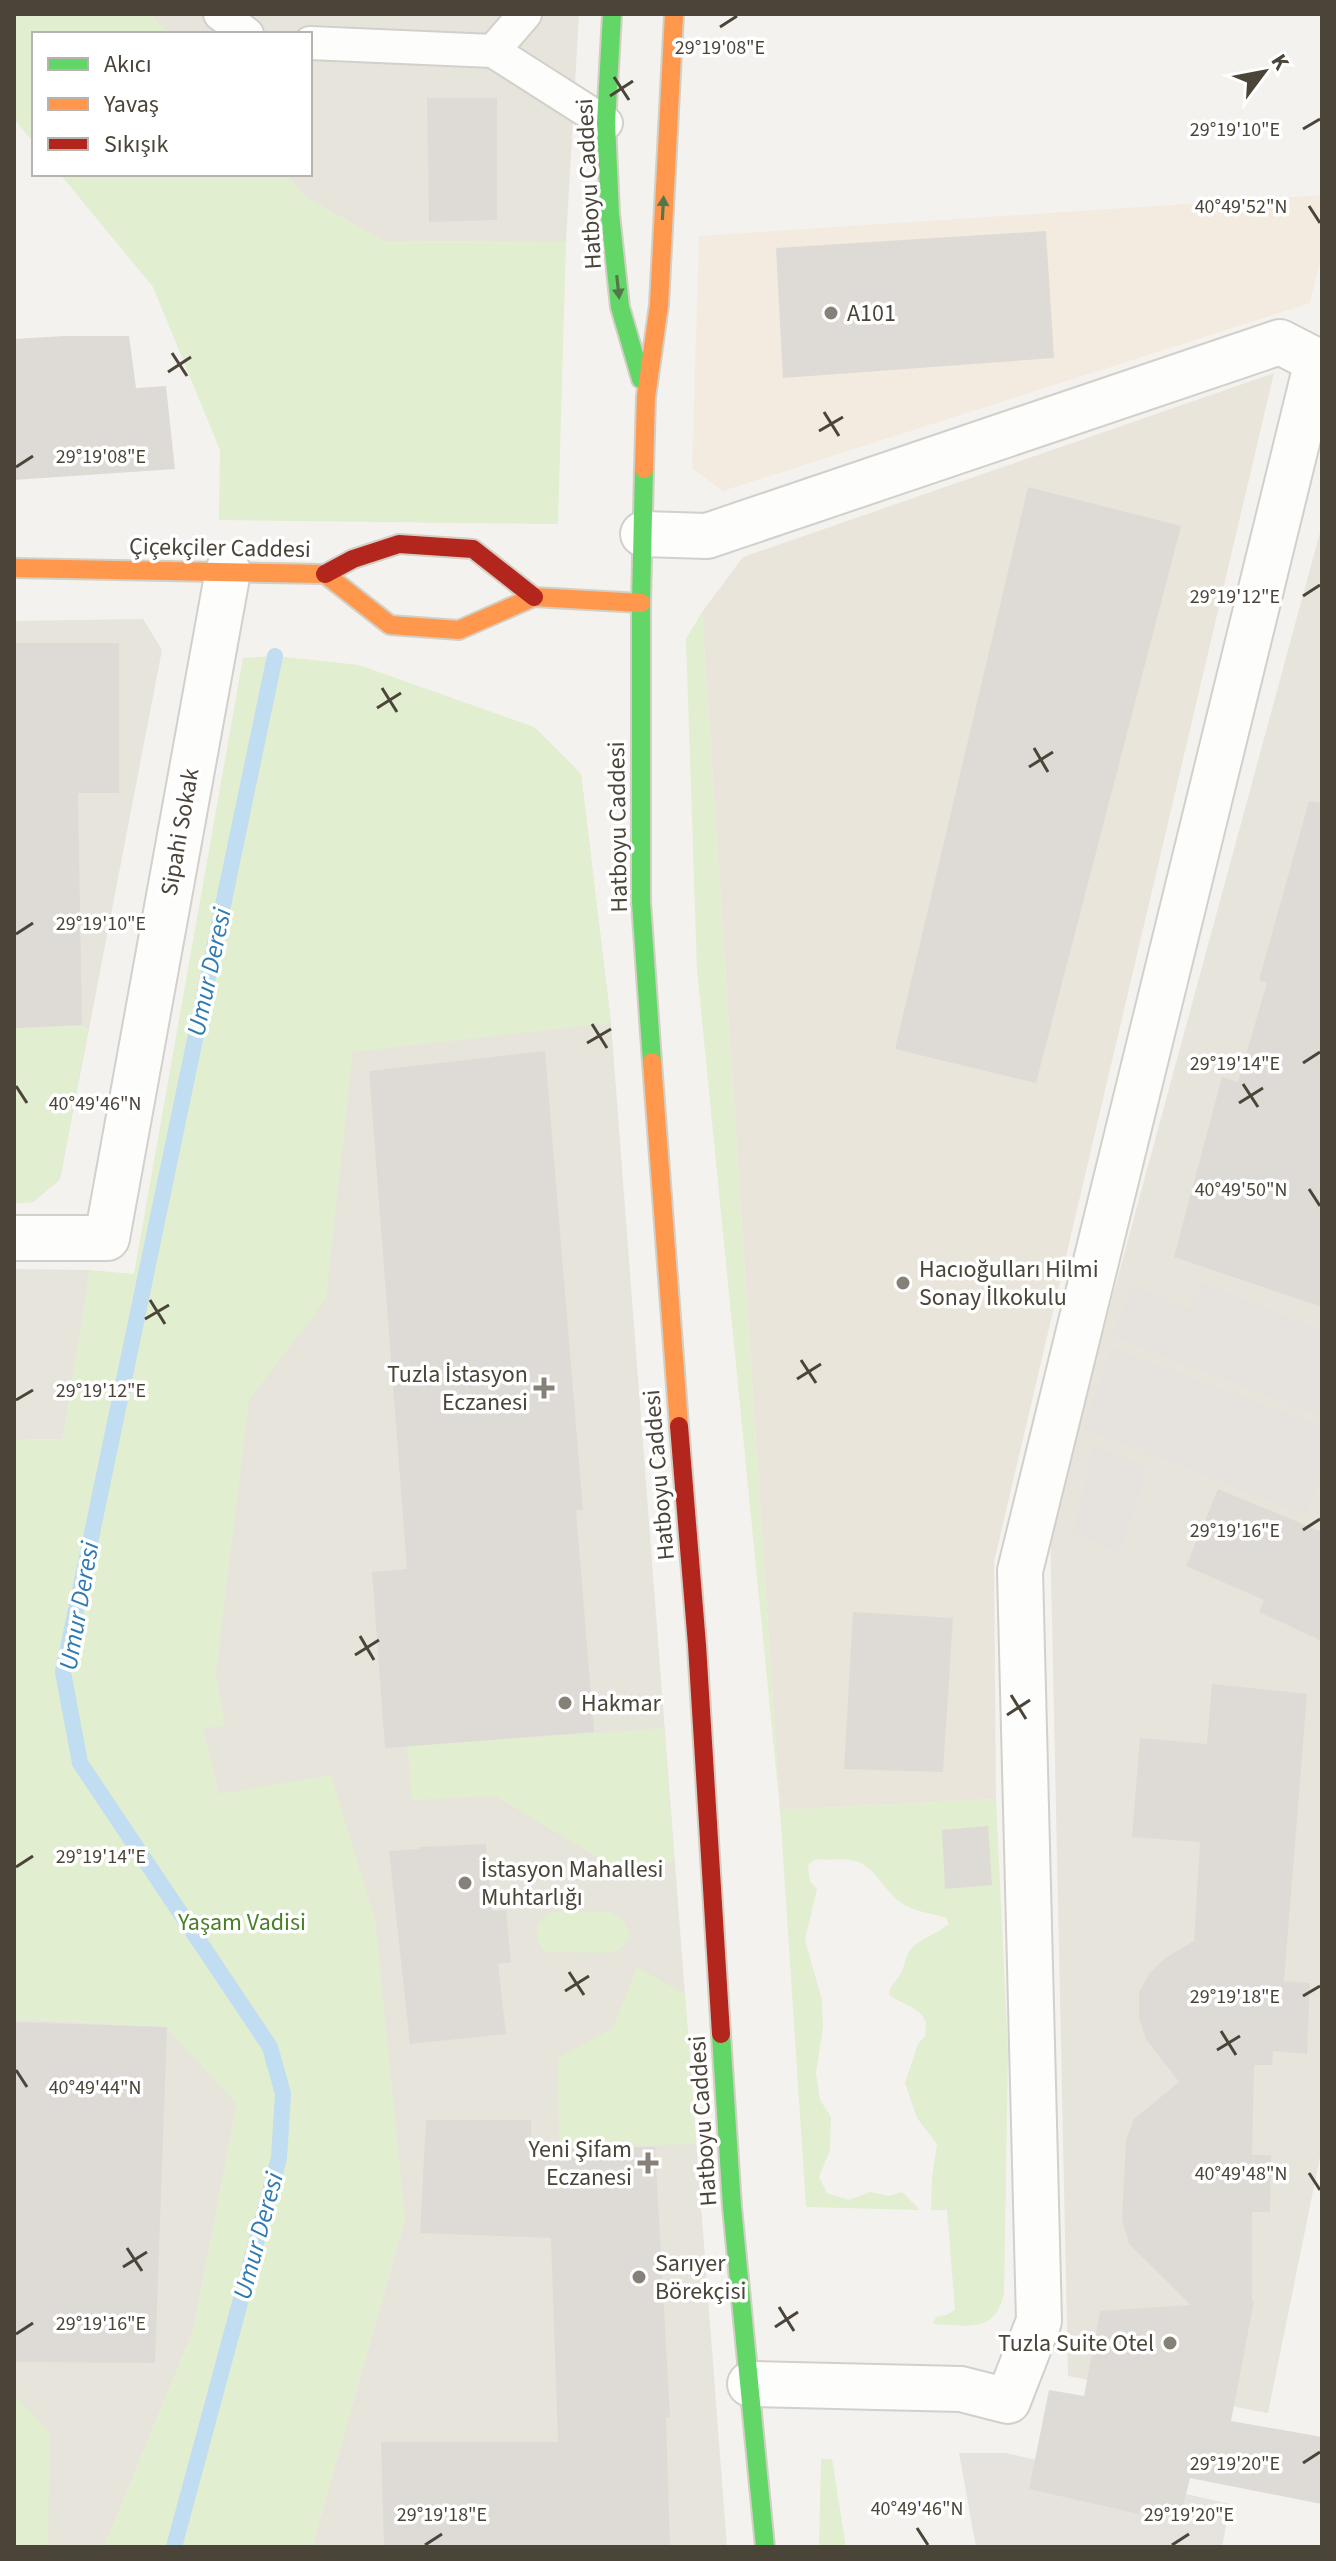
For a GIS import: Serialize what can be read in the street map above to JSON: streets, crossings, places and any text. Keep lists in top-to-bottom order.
{
  "streets": {
    "main road": ["Hatboyu Caddesi", "Çiçekçiler Caddesi"],
    "street": ["Sipahi Sokak"]
  },
  "crossings": [
    ["Hatboyu Caddesi", "Çiçekçiler Caddesi"],
    ["Çiçekçiler Caddesi", "Sipahi Sokak"]
  ],
  "water": ["Umur Deresi"],
  "parks": ["Yaşam Vadisi"],
  "places": {
    "other": [
      "A101",
      "Hacıoğulları Hilmi Sonay İlkokulu",
      "Hakmar",
      "İstasyon Mahallesi Muhtarlığı",
      "Sarıyer Börekçisi",
      "Tuzla Suite Otel"
    ],
    "health": ["Tuzla İstasyon Eczanesi", "Yeni Şifam Eczanesi"]
  },
  "legend": ["Akıcı", "Yavaş", "Sıkışık"],
  "north": "top right",
  "coordinates": [
    "29°19'08\"E",
    "29°19'10\"E",
    "40°49'52\"N",
    "29°19'12\"E",
    "29°19'14\"E",
    "40°49'46\"N",
    "40°49'50\"N",
    "29°19'16\"E",
    "29°19'18\"E",
    "40°49'44\"N",
    "40°49'48\"N",
    "29°19'20\"E"
  ]
}
